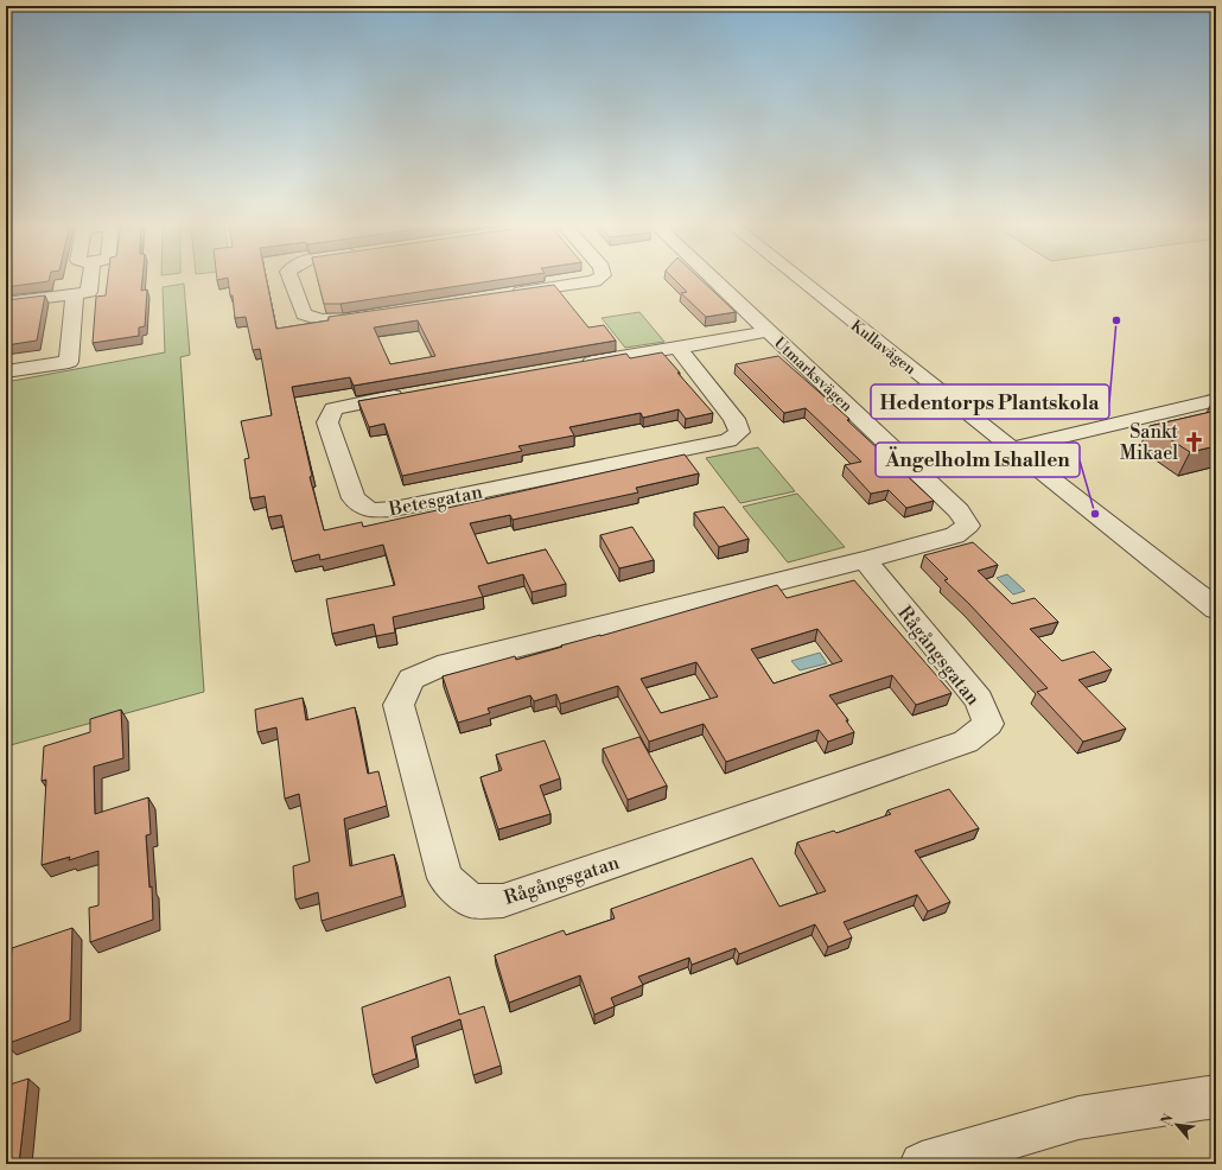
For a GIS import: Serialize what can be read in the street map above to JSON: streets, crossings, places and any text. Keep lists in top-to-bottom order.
{
  "streets": {
    "street": [
      "Kullavägen",
      "Utmarksvägen",
      "Betesgatan",
      "Rågångsgatan"
    ]
  },
  "crossings": [
    ["Utmarksvägen", "Rågångsgatan"]
  ],
  "places": {
    "other": ["Hedentorps Plantskola", "Ängelholm Ishallen"],
    "church": ["Sankt Mikael"]
  },
  "north": "top left"
}
